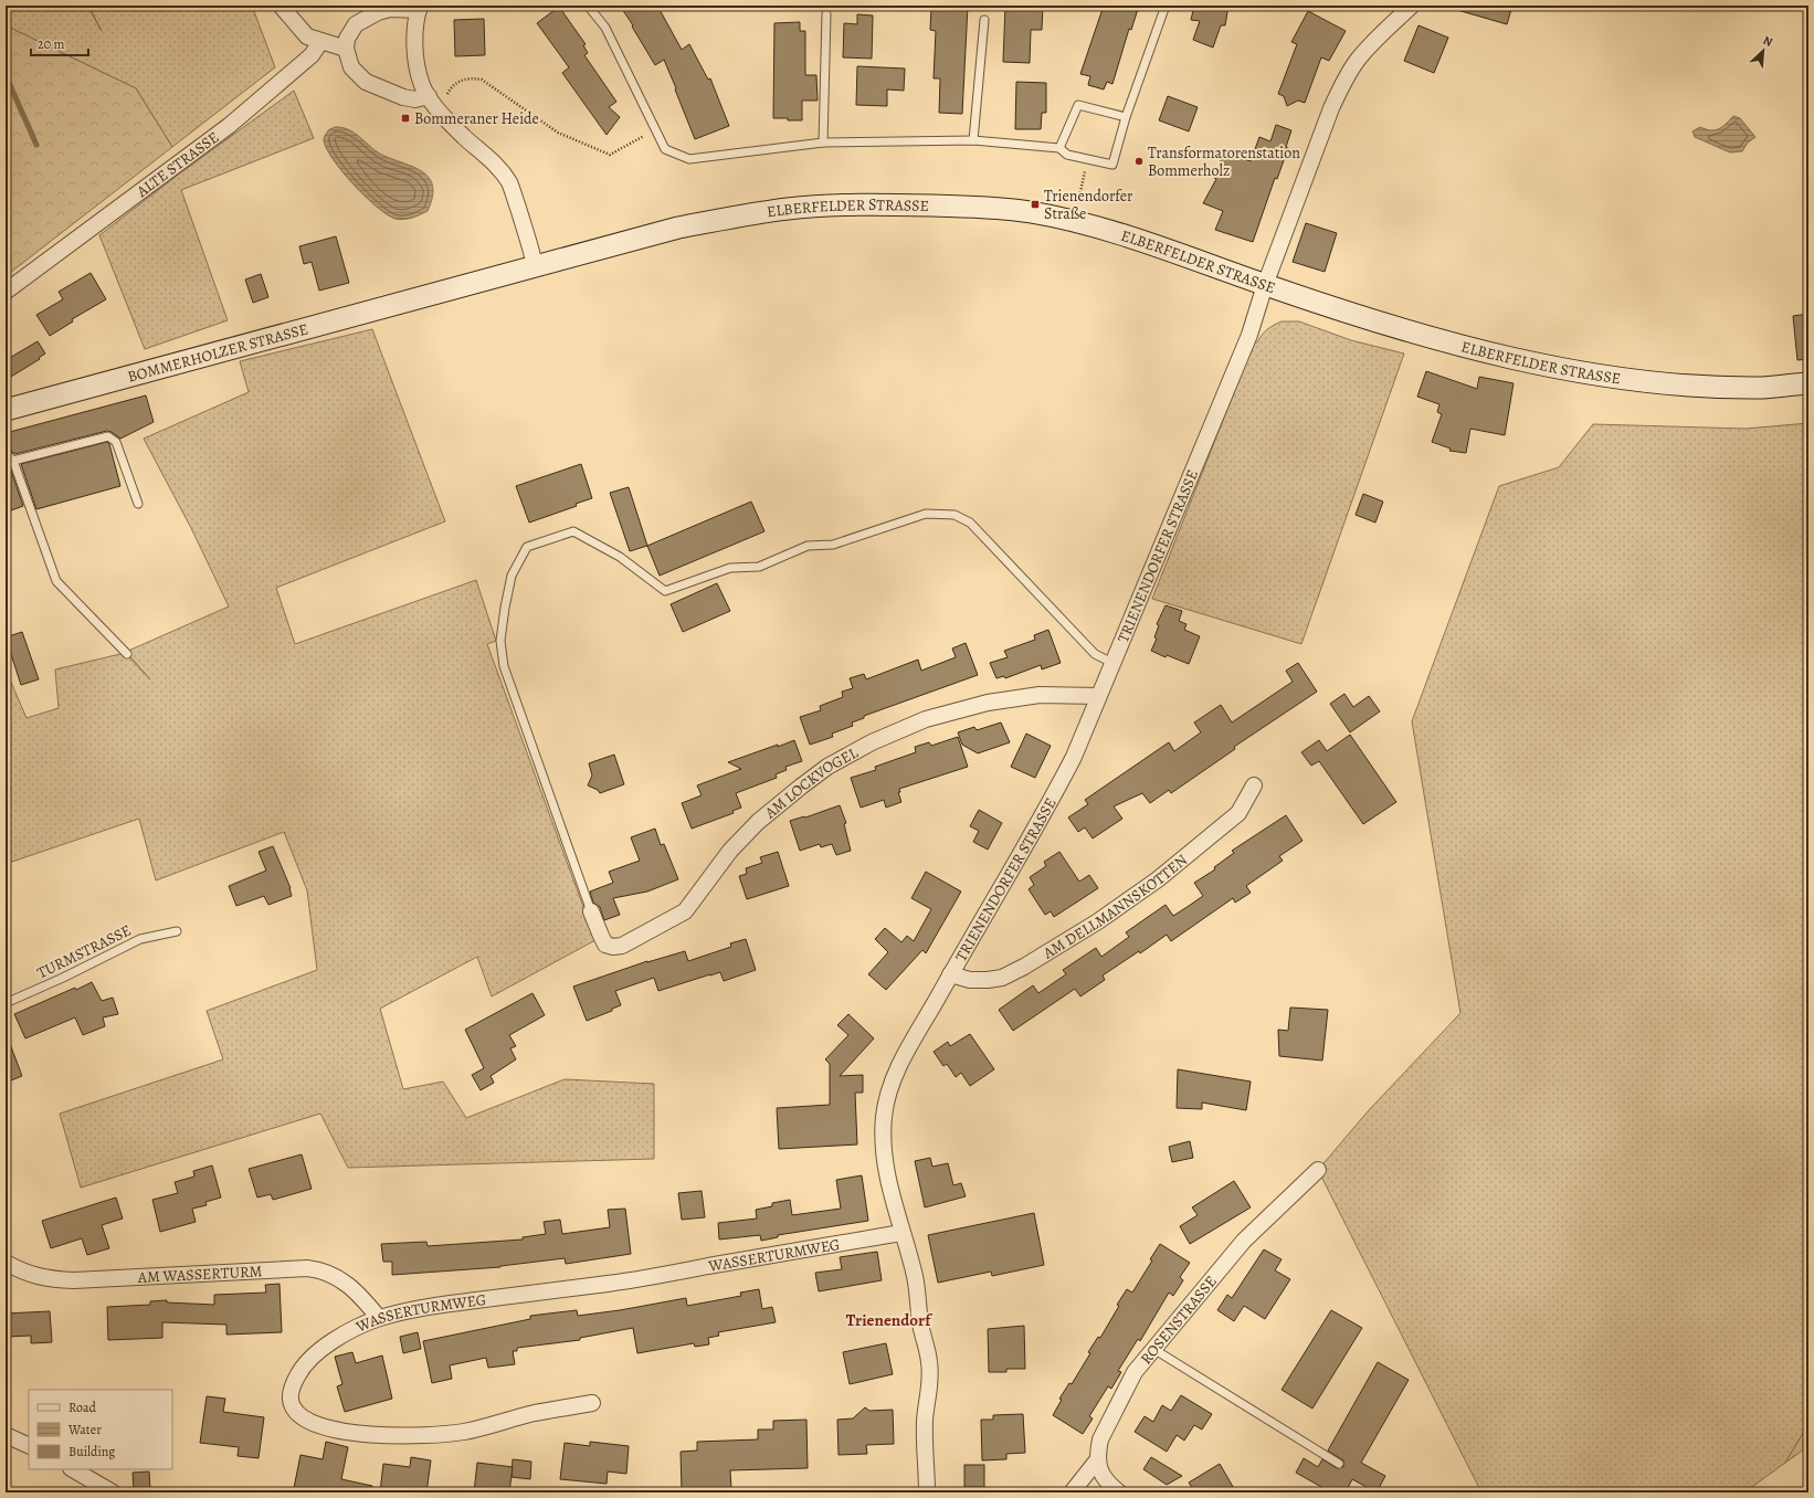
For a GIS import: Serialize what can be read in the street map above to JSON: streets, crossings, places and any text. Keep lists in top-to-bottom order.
{
  "streets": {
    "main road": ["ELBERFELDER STRASSE", "BOMMERHOLZER STRASSE"],
    "street": [
      "ALTE STRASSE",
      "TRIENENDORFER STRASSE",
      "AM LOCKVOGEL",
      "AM DELLMANNSKOTTEN",
      "WASSERTURMWEG",
      "AM WASSERTURM",
      "ROSENSTRASSE"
    ],
    "lane": ["TURMSTRASSE"]
  },
  "crossings": [
    ["ELBERFELDER STRASSE", "BOMMERHOLZER STRASSE"],
    ["ELBERFELDER STRASSE", "TRIENENDORFER STRASSE"],
    ["TRIENENDORFER STRASSE", "AM LOCKVOGEL"],
    ["TRIENENDORFER STRASSE", "AM DELLMANNSKOTTEN"],
    ["TRIENENDORFER STRASSE", "WASSERTURMWEG"],
    ["WASSERTURMWEG", "AM WASSERTURM"]
  ],
  "districts": ["Trienendorf"],
  "places": {
    "transit": ["Bommeraner Heide", "Trienendorfer Straße"],
    "other": ["Transformatorenstation Bommerholz"]
  },
  "legend": ["Road", "Water", "Building"],
  "scale_bar": "20 m",
  "north": "top right"
}
